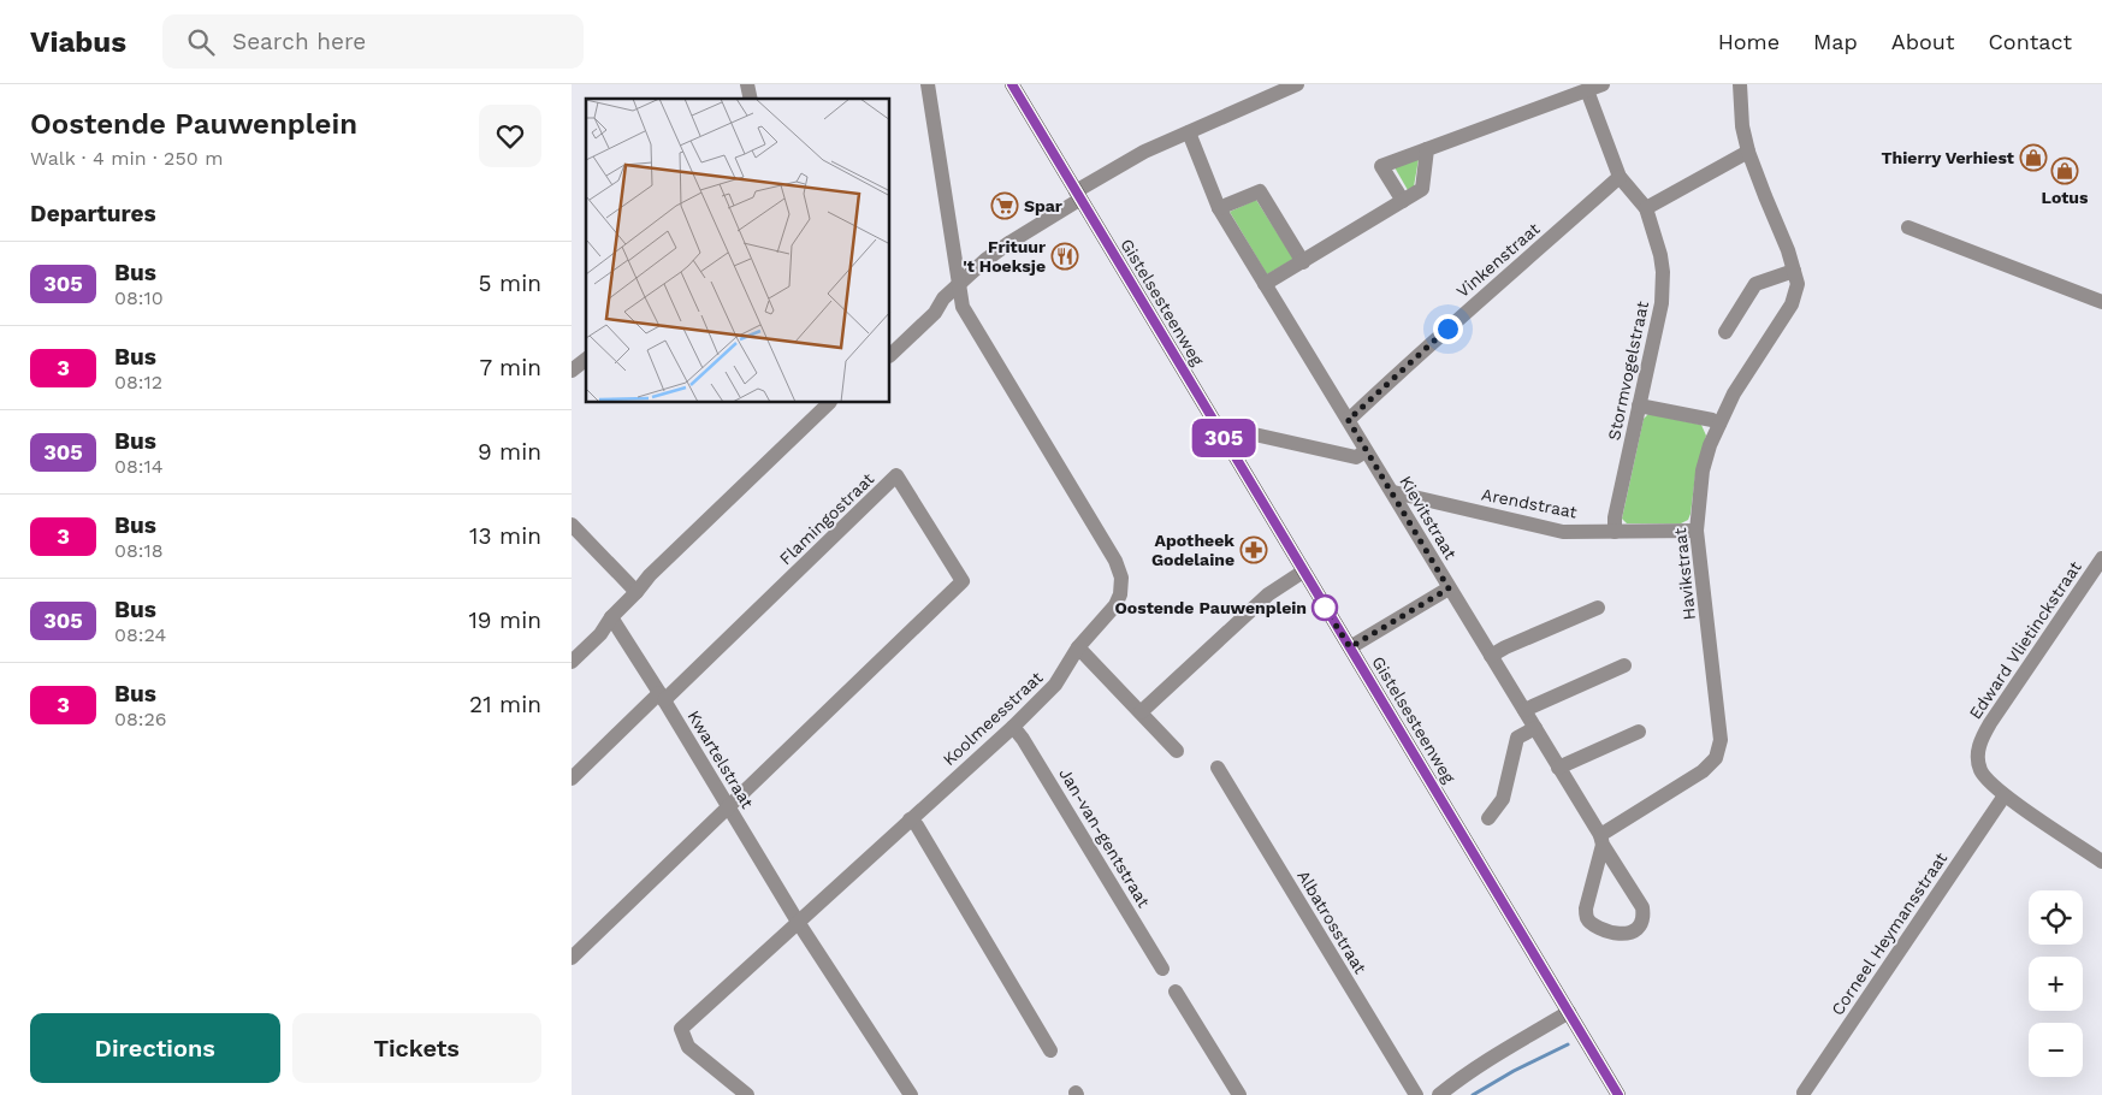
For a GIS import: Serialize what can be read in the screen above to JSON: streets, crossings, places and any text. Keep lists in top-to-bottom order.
{
  "streets": {
    "main road": ["Gistelsesteenweg"],
    "street": [
      "Vinkenstraat",
      "Stormvogelstraat",
      "Arendstraat",
      "Kievitstraat",
      "Flamingostraat",
      "Havikstraat",
      "Edward Vlietinckstraat",
      "Koolmeesstraat",
      "Kwartelstraat",
      "Jan-van-gentstraat",
      "Albatrosstraat",
      "Corneel Heymansstraat"
    ]
  },
  "crossings": [
    ["Vinkenstraat", "Stormvogelstraat"],
    ["Vinkenstraat", "Kievitstraat"],
    ["Stormvogelstraat", "Arendstraat"],
    ["Arendstraat", "Kievitstraat"],
    ["Arendstraat", "Havikstraat"],
    ["Kievitstraat", "Havikstraat"],
    ["Flamingostraat", "Kwartelstraat"],
    ["Edward Vlietinckstraat", "Corneel Heymansstraat"],
    ["Koolmeesstraat", "Kwartelstraat"],
    ["Koolmeesstraat", "Jan-van-gentstraat"]
  ],
  "places": {
    "shop": ["Thierry Verhiest", "Lotus"],
    "supermarket": ["Spar"],
    "restaurant": ["Frituur 't Hoeksje"],
    "pharmacy": ["Apotheek Godelaine"],
    "other": ["Oostende Pauwenplein"]
  },
  "lines": ["bus line 305"],
  "page": {
    "header": "Viabus",
    "search": "Search here",
    "nav": [
      "Home",
      "Map",
      "About",
      "Contact"
    ],
    "heading": [
      ["Oostende Pauwenplein", "Walk · 4 min · 250 m"],
      "Departures"
    ],
    "on_map": "305",
    "list": [
      {
        "mark": "305",
        "name": "Bus",
        "note": "08:10",
        "value": "5 min"
      },
      {
        "mark": "3",
        "name": "Bus",
        "note": "08:12",
        "value": "7 min"
      },
      {
        "mark": "305",
        "name": "Bus",
        "note": "08:14",
        "value": "9 min"
      },
      {
        "mark": "3",
        "name": "Bus",
        "note": "08:18",
        "value": "13 min"
      },
      {
        "mark": "305",
        "name": "Bus",
        "note": "08:24",
        "value": "19 min"
      },
      {
        "mark": "3",
        "name": "Bus",
        "note": "08:26",
        "value": "21 min"
      }
    ],
    "map_buttons": ["+", "−"],
    "buttons": ["Directions", "Tickets"]
  }
}
